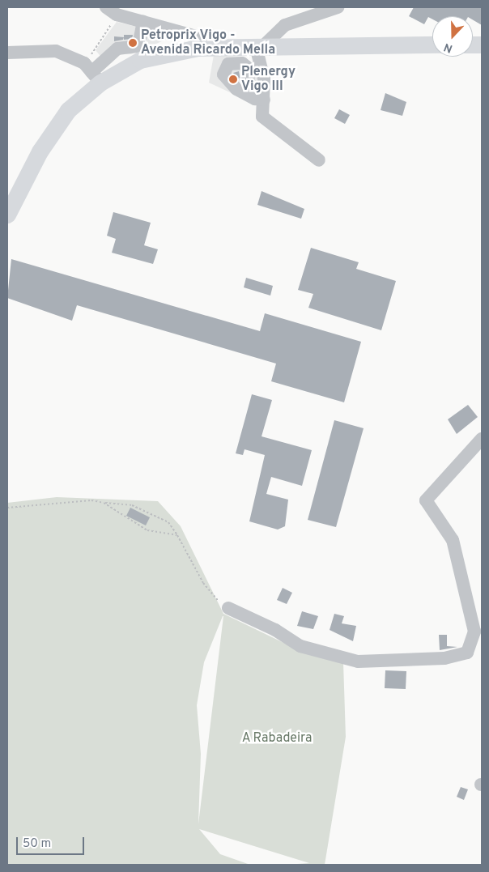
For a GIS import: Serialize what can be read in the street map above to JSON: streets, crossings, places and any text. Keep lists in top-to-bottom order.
{
  "parks": ["A Rabadeira"],
  "places": ["Petroprix Vigo - Avenida Ricardo Mella", "Plenergy Vigo III"],
  "scale_bar": "50 m",
  "north": "bottom"
}
